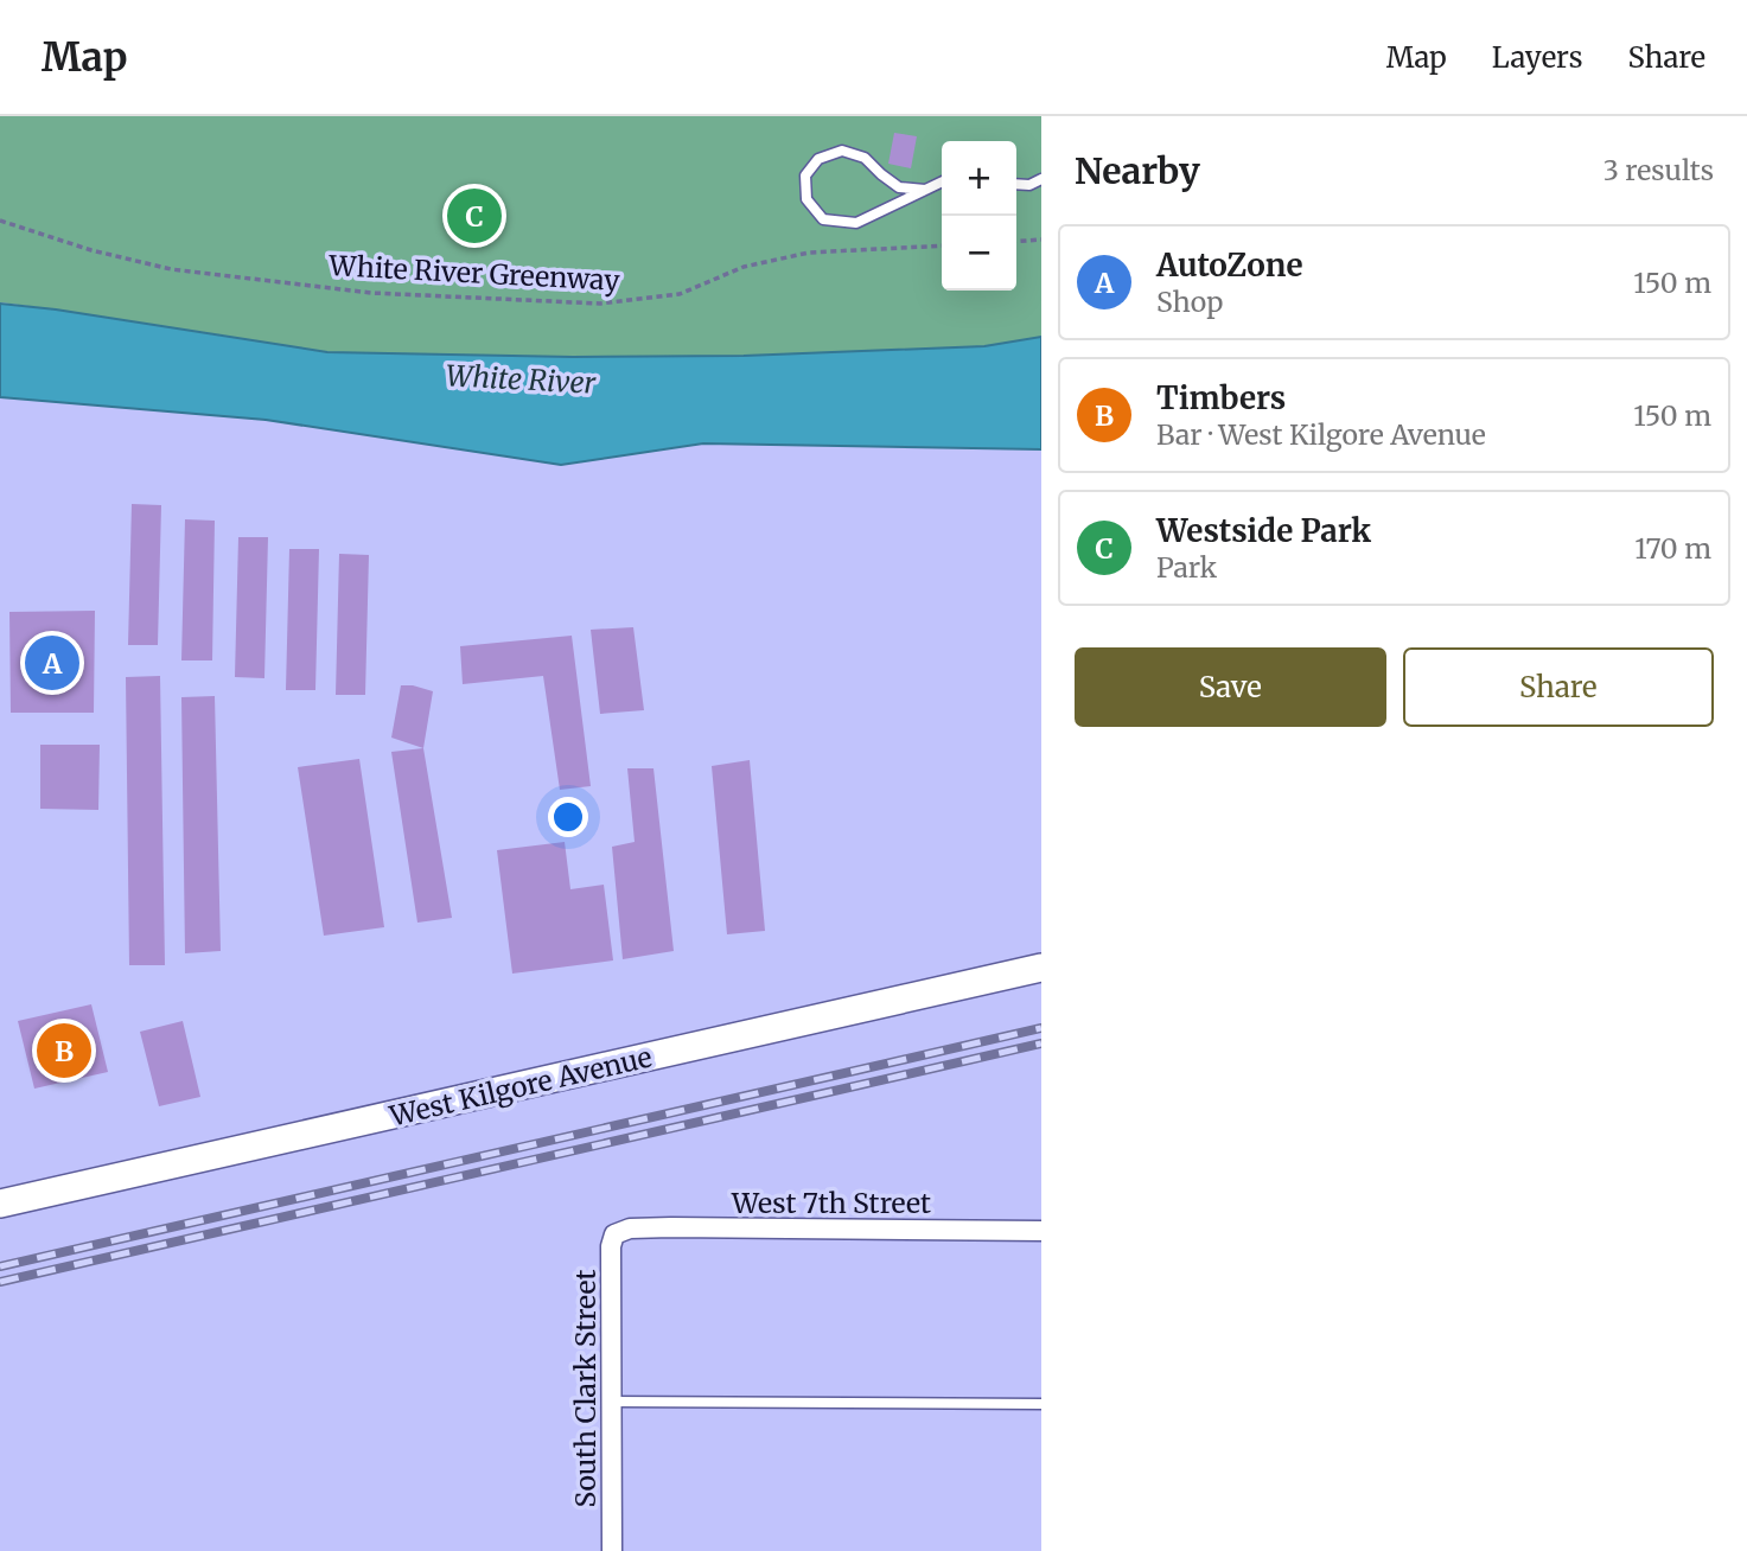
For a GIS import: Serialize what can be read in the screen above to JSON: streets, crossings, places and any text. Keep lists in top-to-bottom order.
{
  "streets": {
    "main road": ["West Kilgore Avenue"],
    "street": ["West 7th Street", "South Clark Street"],
    "path": ["White River Greenway"]
  },
  "crossings": [
    ["West 7th Street", "South Clark Street"]
  ],
  "water": ["White River"],
  "page": {
    "header": "Map",
    "nav": ["Map", "Layers", "Share"],
    "heading": ["Nearby", "3 results"],
    "map_buttons": ["+", "−"],
    "pins": ["C", "A", "B"],
    "list": [
      {
        "mark": "A",
        "name": "AutoZone",
        "note": "Shop",
        "value": "150 m"
      },
      {
        "mark": "B",
        "name": "Timbers",
        "note": "Bar · West Kilgore Avenue",
        "value": "150 m"
      },
      {
        "mark": "C",
        "name": "Westside Park",
        "note": "Park",
        "value": "170 m"
      }
    ],
    "buttons": ["Save", "Share"]
  }
}
